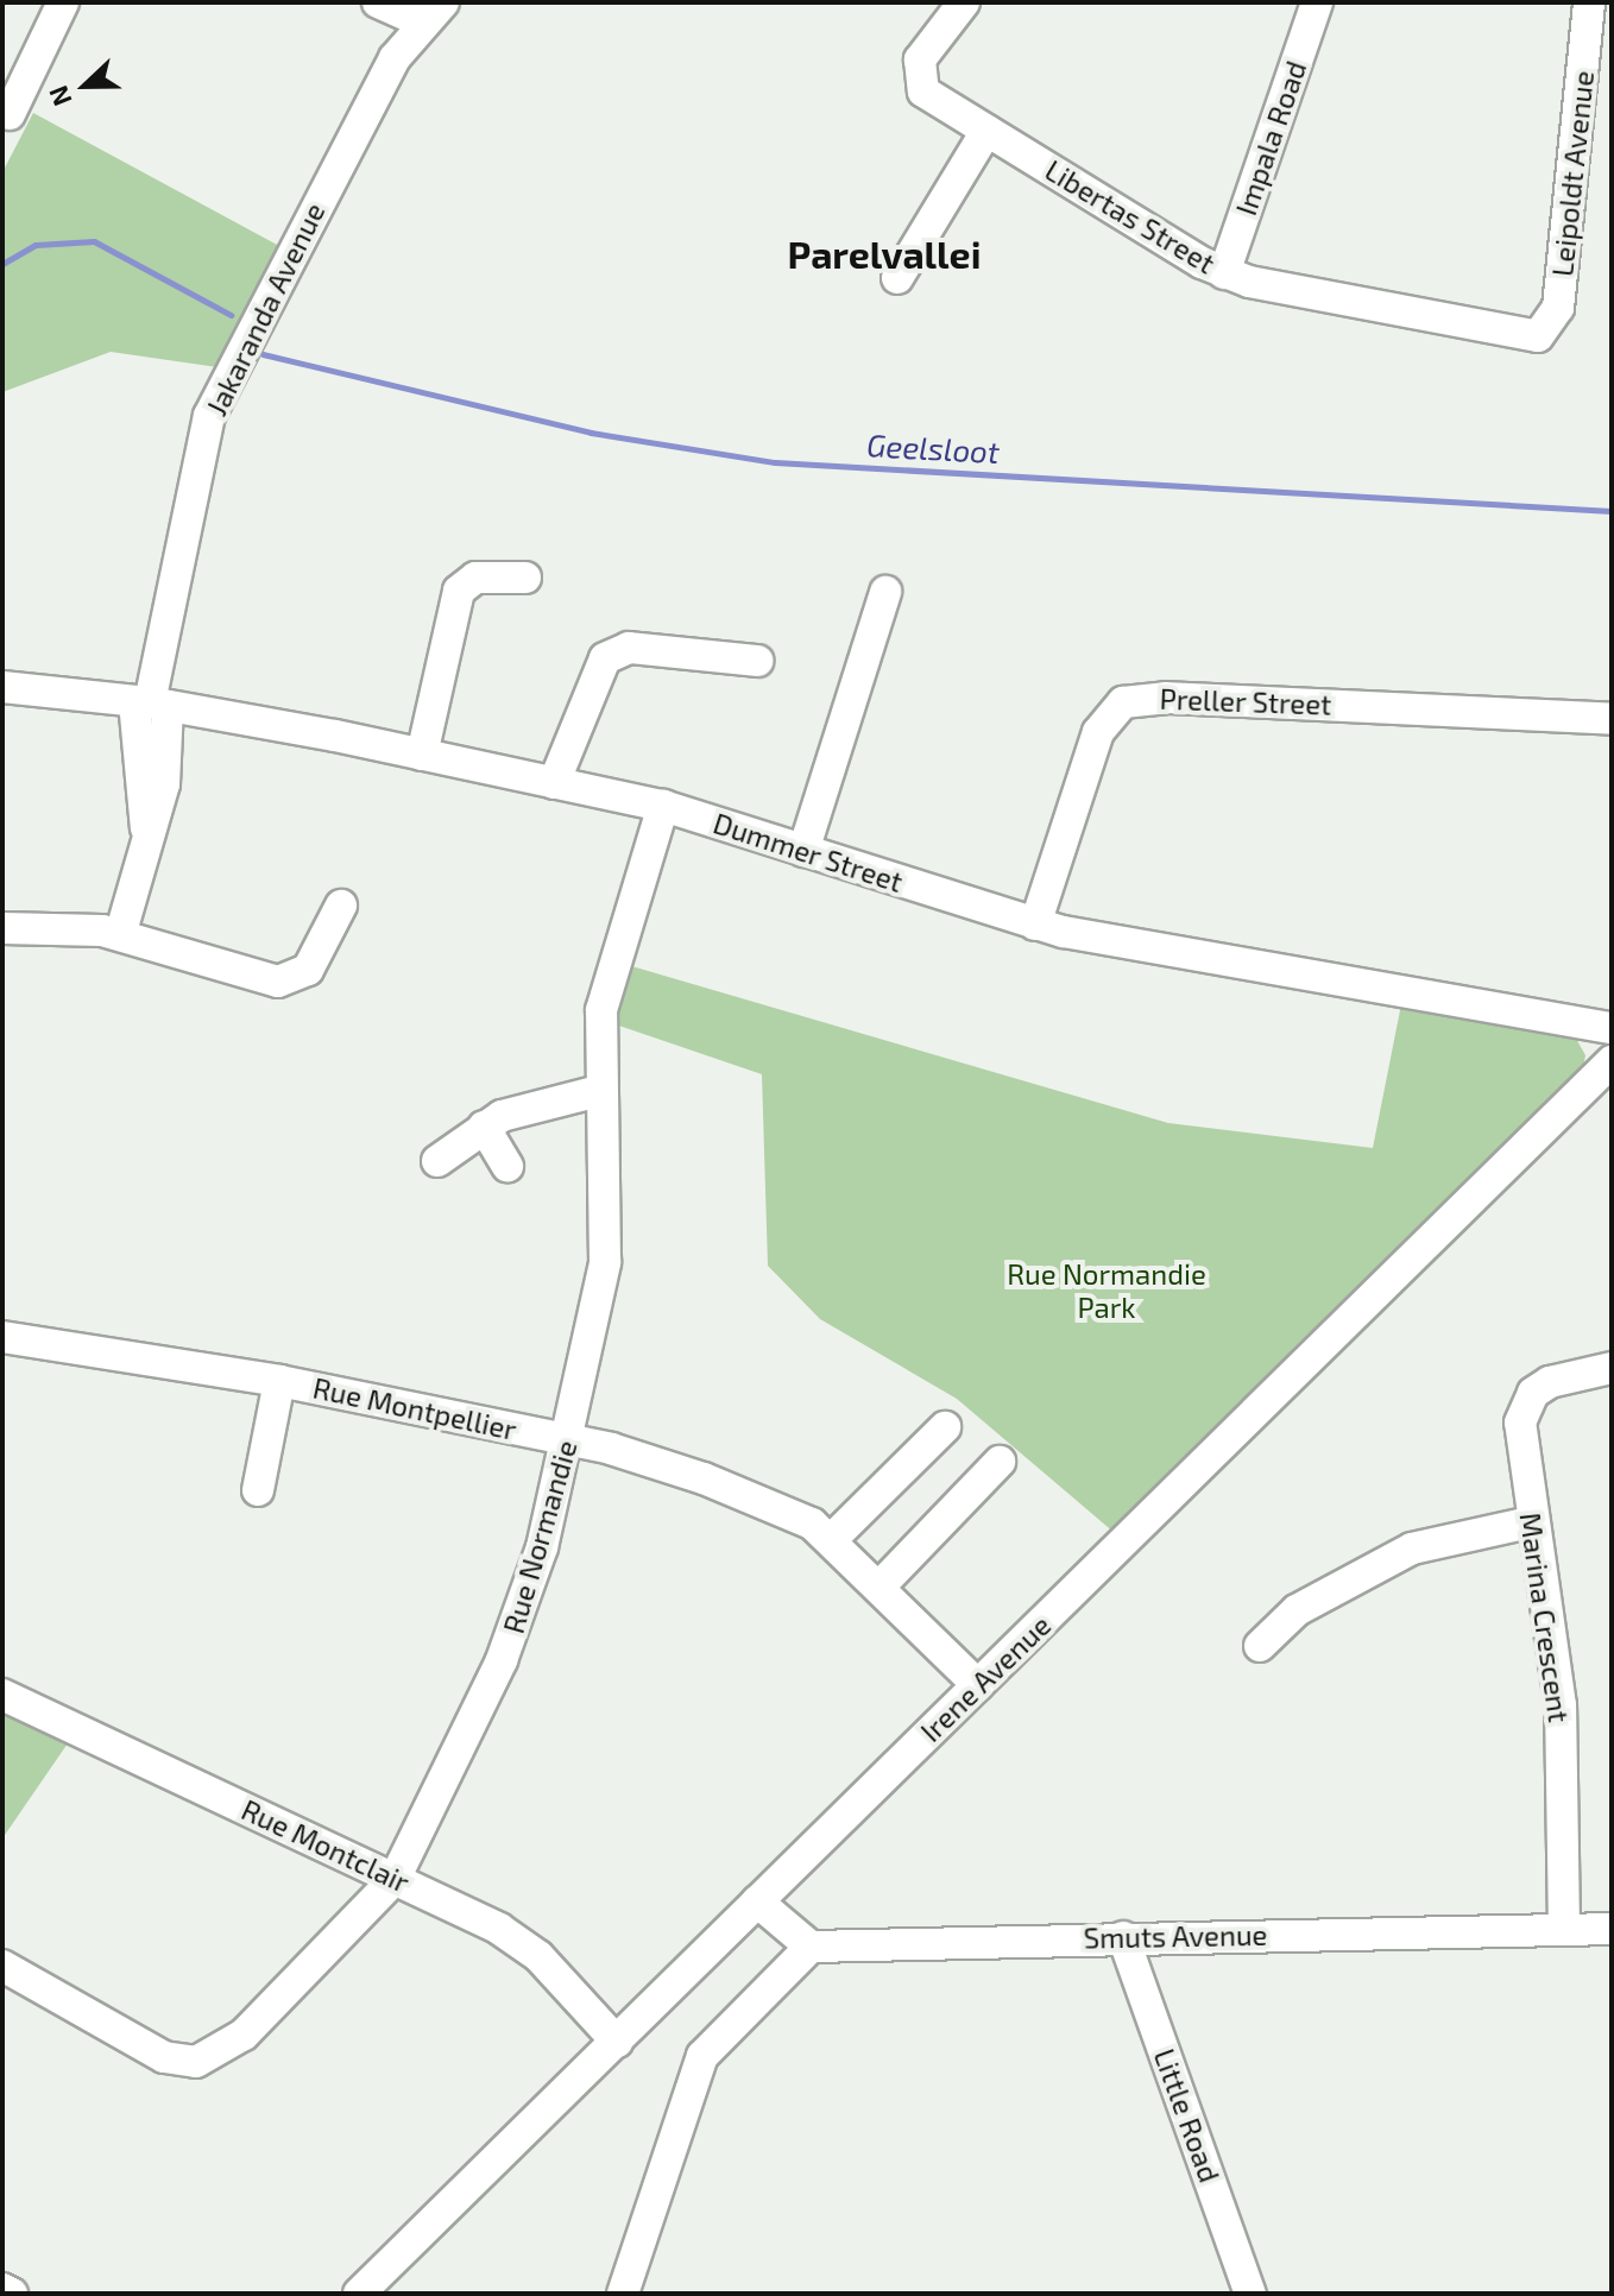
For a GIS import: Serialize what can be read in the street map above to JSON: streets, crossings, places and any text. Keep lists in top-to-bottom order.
{
  "streets": {
    "street": [
      "Impala Road",
      "Leipoldt Avenue",
      "Libertas Street",
      "Jakaranda Avenue",
      "Preller Street",
      "Dummer Street",
      "Rue Montpellier",
      "Rue Normandie",
      "Marina Crescent",
      "Irene Avenue",
      "Rue Montclair",
      "Smuts Avenue",
      "Little Road"
    ]
  },
  "crossings": [
    ["Impala Road", "Libertas Street"],
    ["Leipoldt Avenue", "Libertas Street"],
    ["Jakaranda Avenue", "Dummer Street"],
    ["Preller Street", "Dummer Street"],
    ["Dummer Street", "Rue Normandie"],
    ["Rue Montpellier", "Rue Normandie"],
    ["Rue Montpellier", "Irene Avenue"],
    ["Rue Normandie", "Rue Montclair"],
    ["Marina Crescent", "Smuts Avenue"],
    ["Irene Avenue", "Rue Montclair"],
    ["Smuts Avenue", "Little Road"]
  ],
  "districts": ["Parelvallei"],
  "water": ["Geelsloot"],
  "parks": ["Rue Normandie Park"],
  "north": "left"
}
